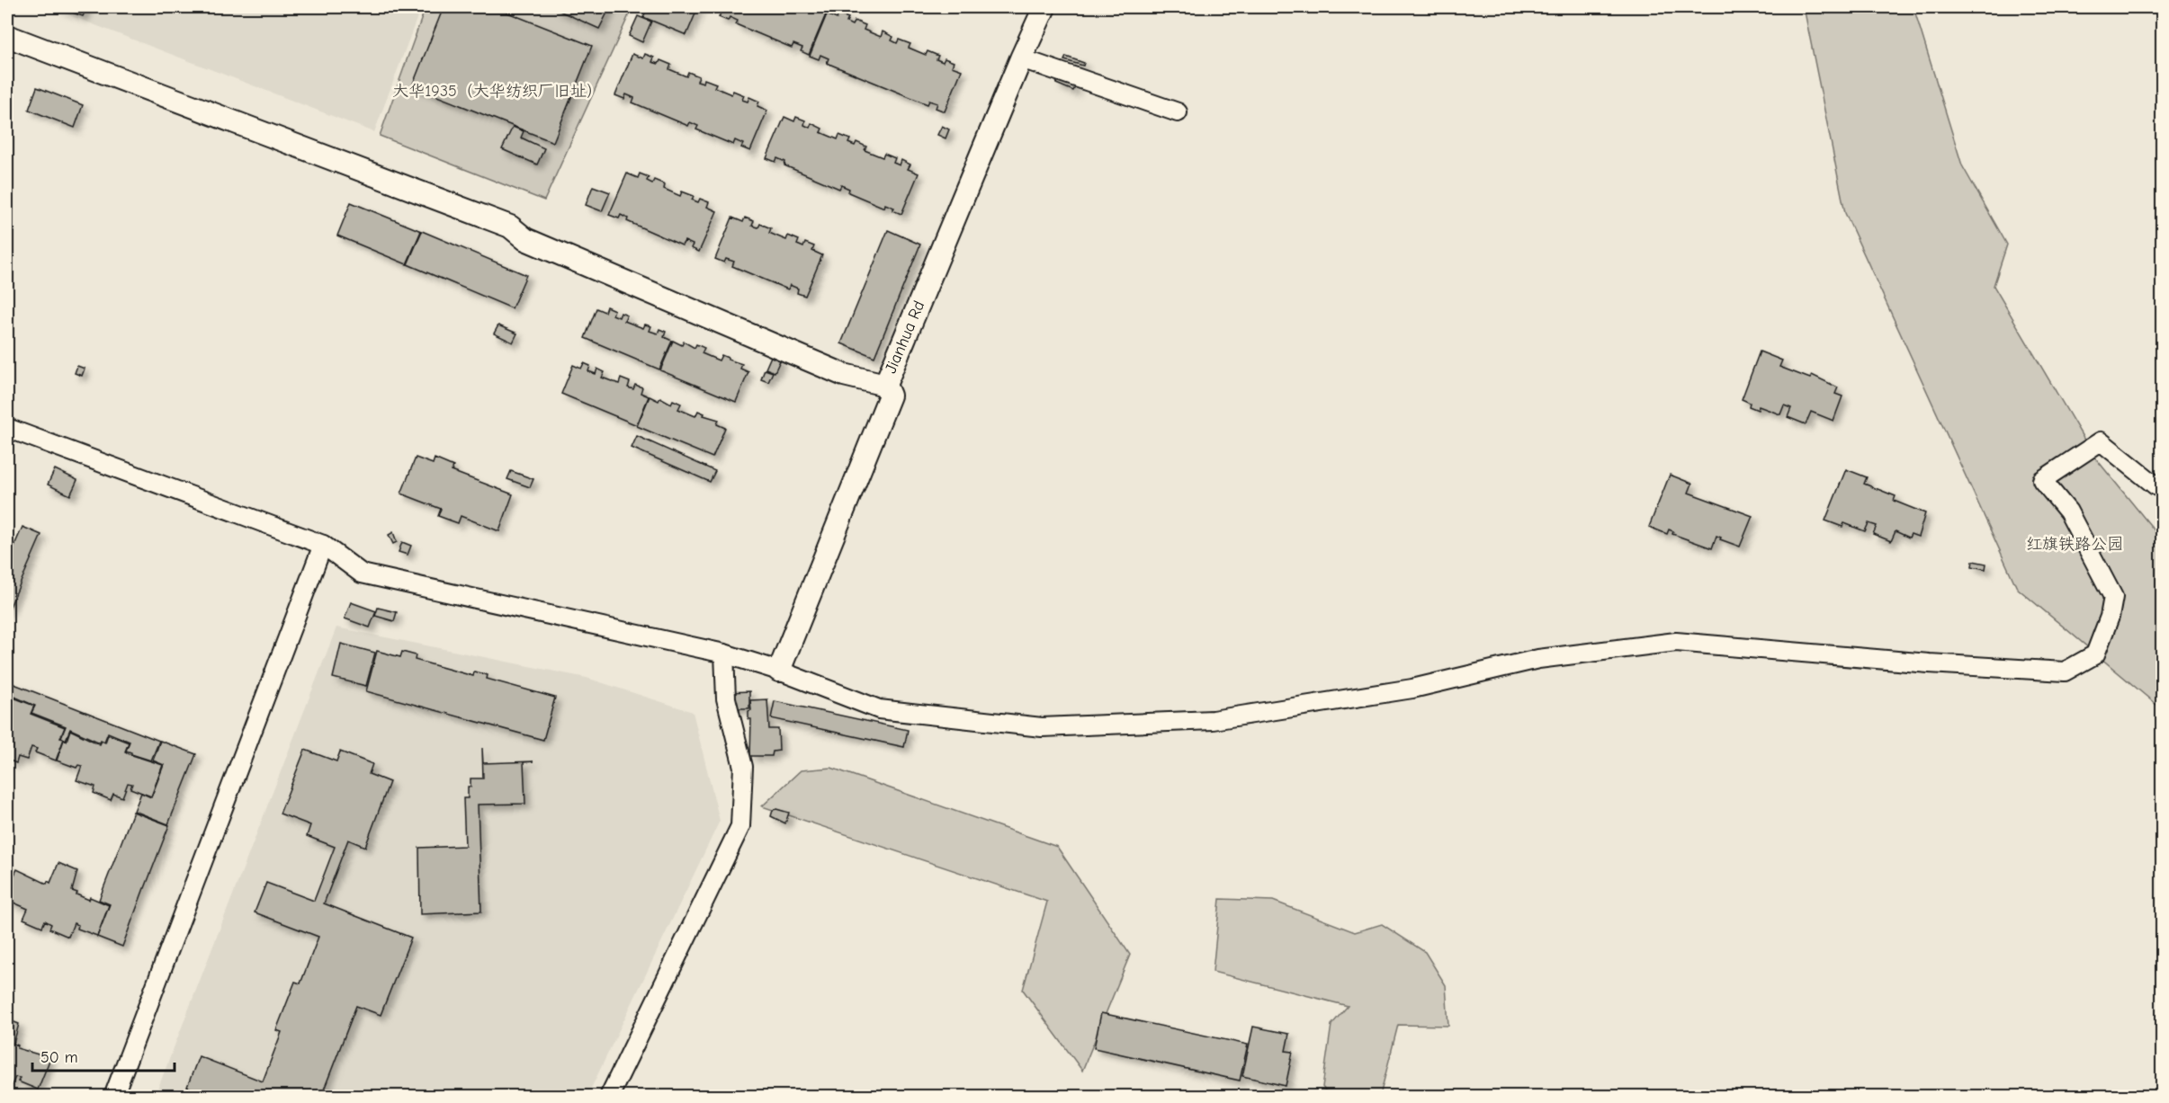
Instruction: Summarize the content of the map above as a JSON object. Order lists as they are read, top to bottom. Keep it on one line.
{"streets":{"street":["Jianhua Rd"]},"parks":["大华1935（大华纺织厂旧址）","红旗铁路公园"],"scale_bar":"50 m"}
